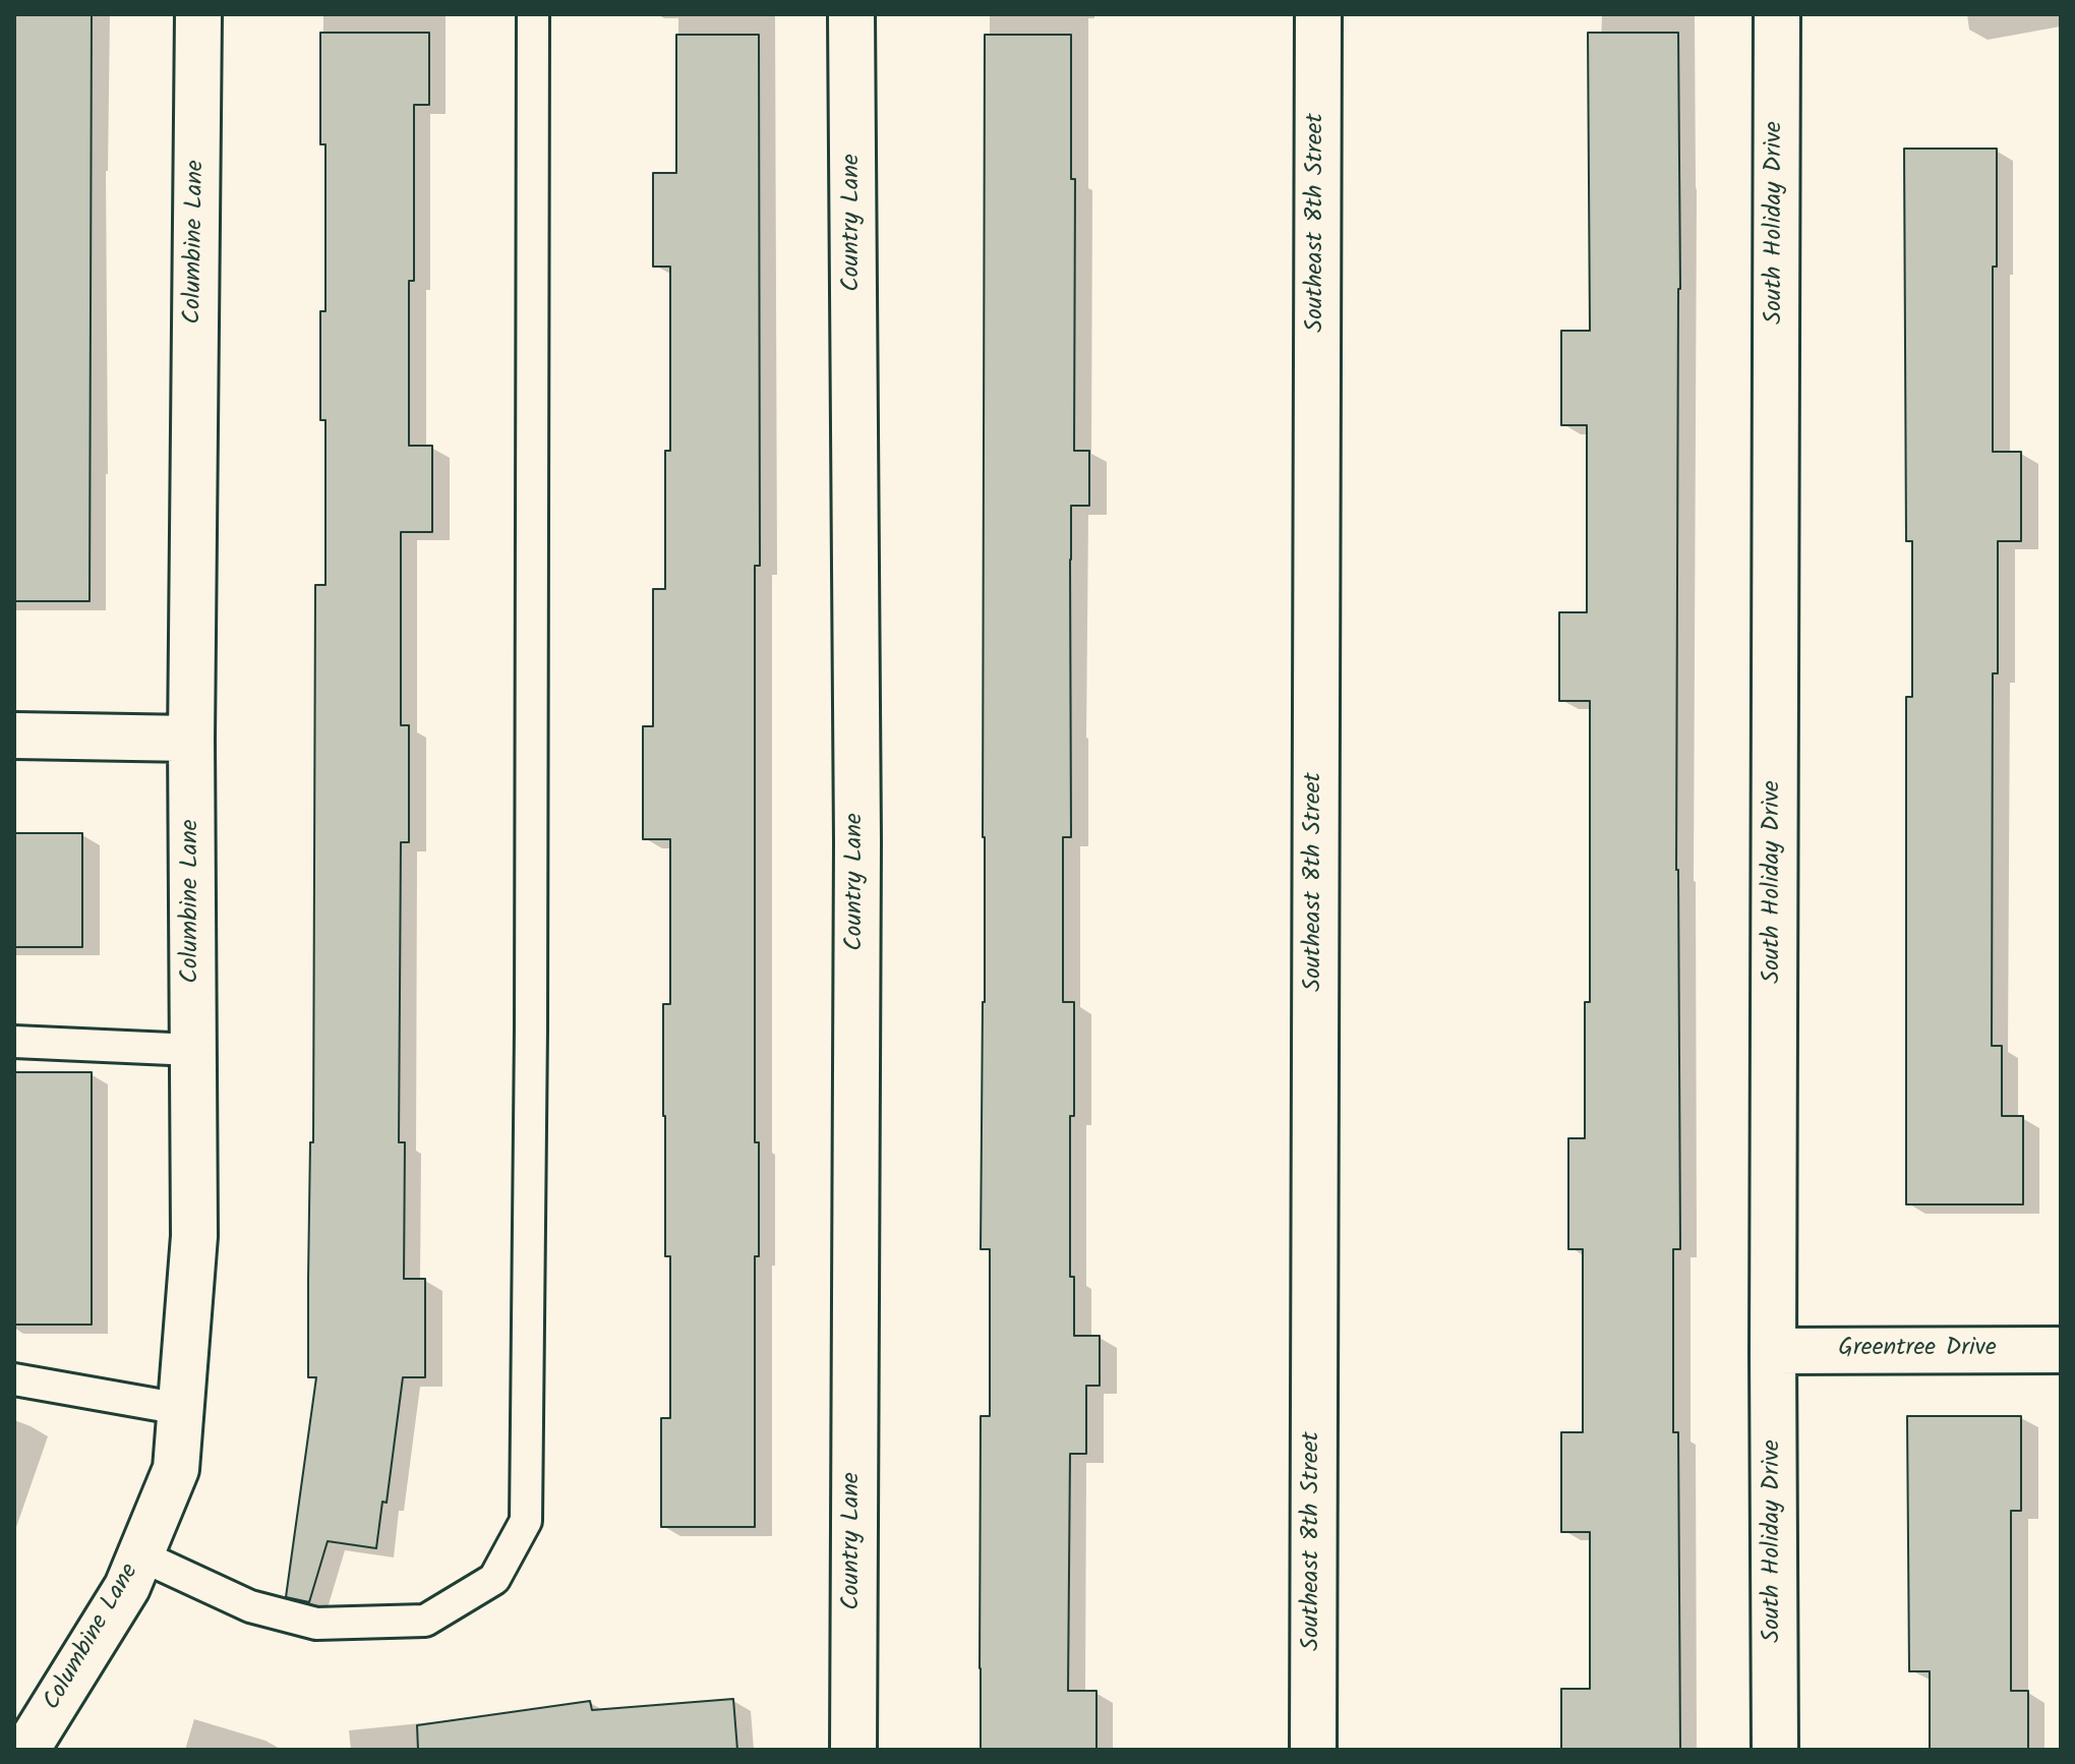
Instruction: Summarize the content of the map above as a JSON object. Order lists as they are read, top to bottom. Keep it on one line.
{"streets":{"street":["Country Lane","Southeast 8th Street","South Holiday Drive","Columbine Lane","Greentree Drive"]},"crossings":[["South Holiday Drive","Greentree Drive"]]}
